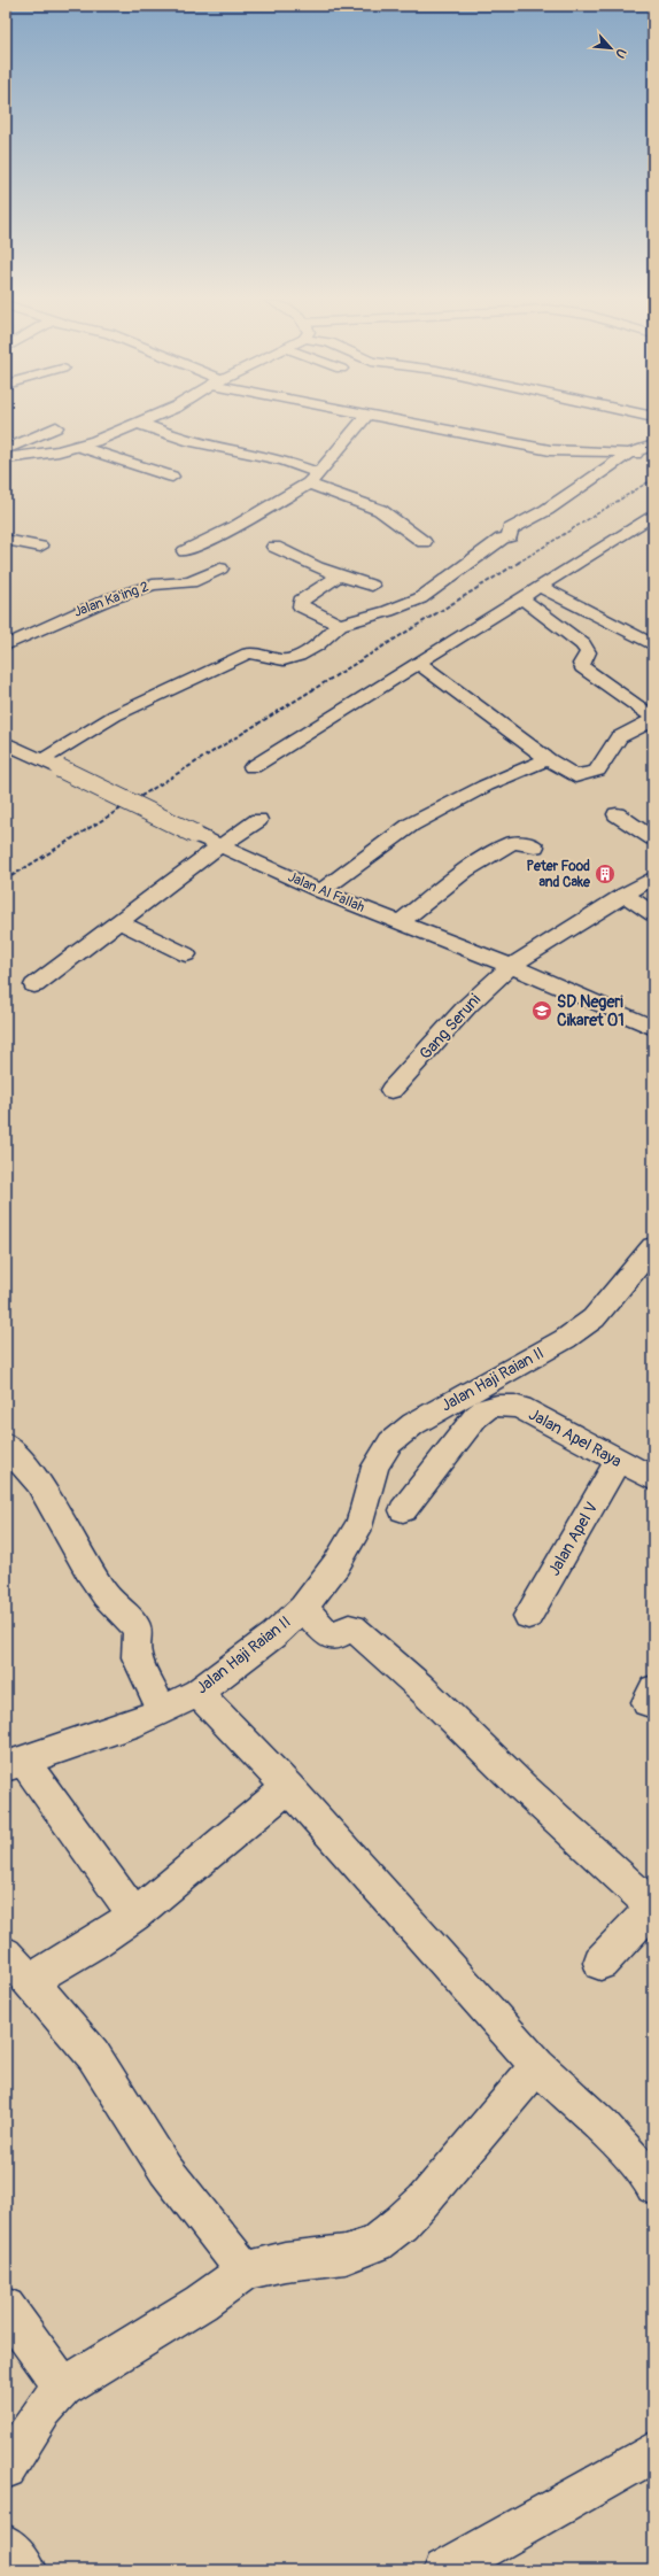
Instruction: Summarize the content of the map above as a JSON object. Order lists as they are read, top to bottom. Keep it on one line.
{"streets":{"street":["Jalan Ka'ing 2","Jalan Al Fallah","Gang Seruni","Jalan Haji Raian II","Jalan Apel Raya","Jalan Apel V"]},"crossings":[["Jalan Al Fallah","Gang Seruni"],["Jalan Apel Raya","Jalan Apel V"]],"places":{"building":["Peter Food and Cake"],"school or university":["SD Negeri Cikaret 01"]},"north":"bottom right"}
